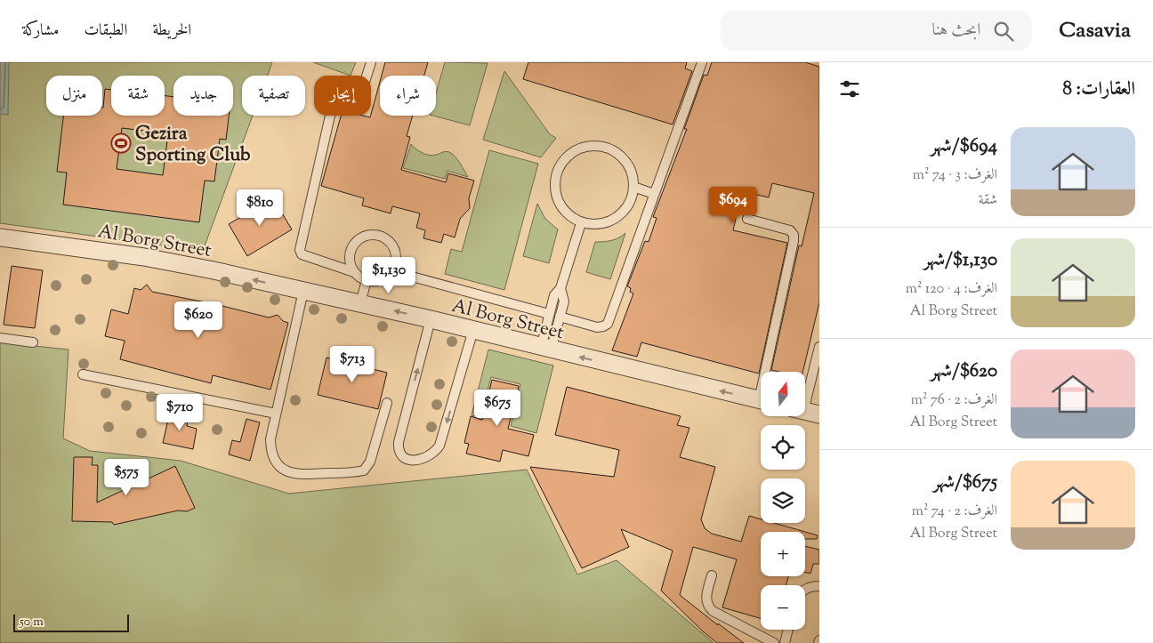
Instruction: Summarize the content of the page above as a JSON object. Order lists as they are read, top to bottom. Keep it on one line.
{"streets":{"street":["Al Borg Street"]},"one_way":["Al Borg Street"],"places":{"sports":["Gezira Sporting Club"]},"scale_bar":"50 m","north":"top","page":{"header":"Casavia","search":"ابحث هنا","nav":["الخريطة","الطبقات","مشاركة"],"heading":"العقارات: 8","chip":["شراء","إيجار","تصفية","جديد","شقة","منزل"],"list":[{"name":"$694/شهر","note":"الغرف: 3 · 74 m² · شقة"},{"name":"$1,130/شهر","note":"الغرف: 4 · 120 m² · Al Borg Street"},{"name":"$620/شهر","note":"الغرف: 2 · 76 m² · Al Borg Street"},{"name":"$675/شهر","note":"الغرف: 2 · 74 m² · Al Borg Street"}],"price":["$694","$810","$1,130","$620","$713","$675","$710","$575"],"map_buttons":["+","−"],"scale":"50 m"}}
